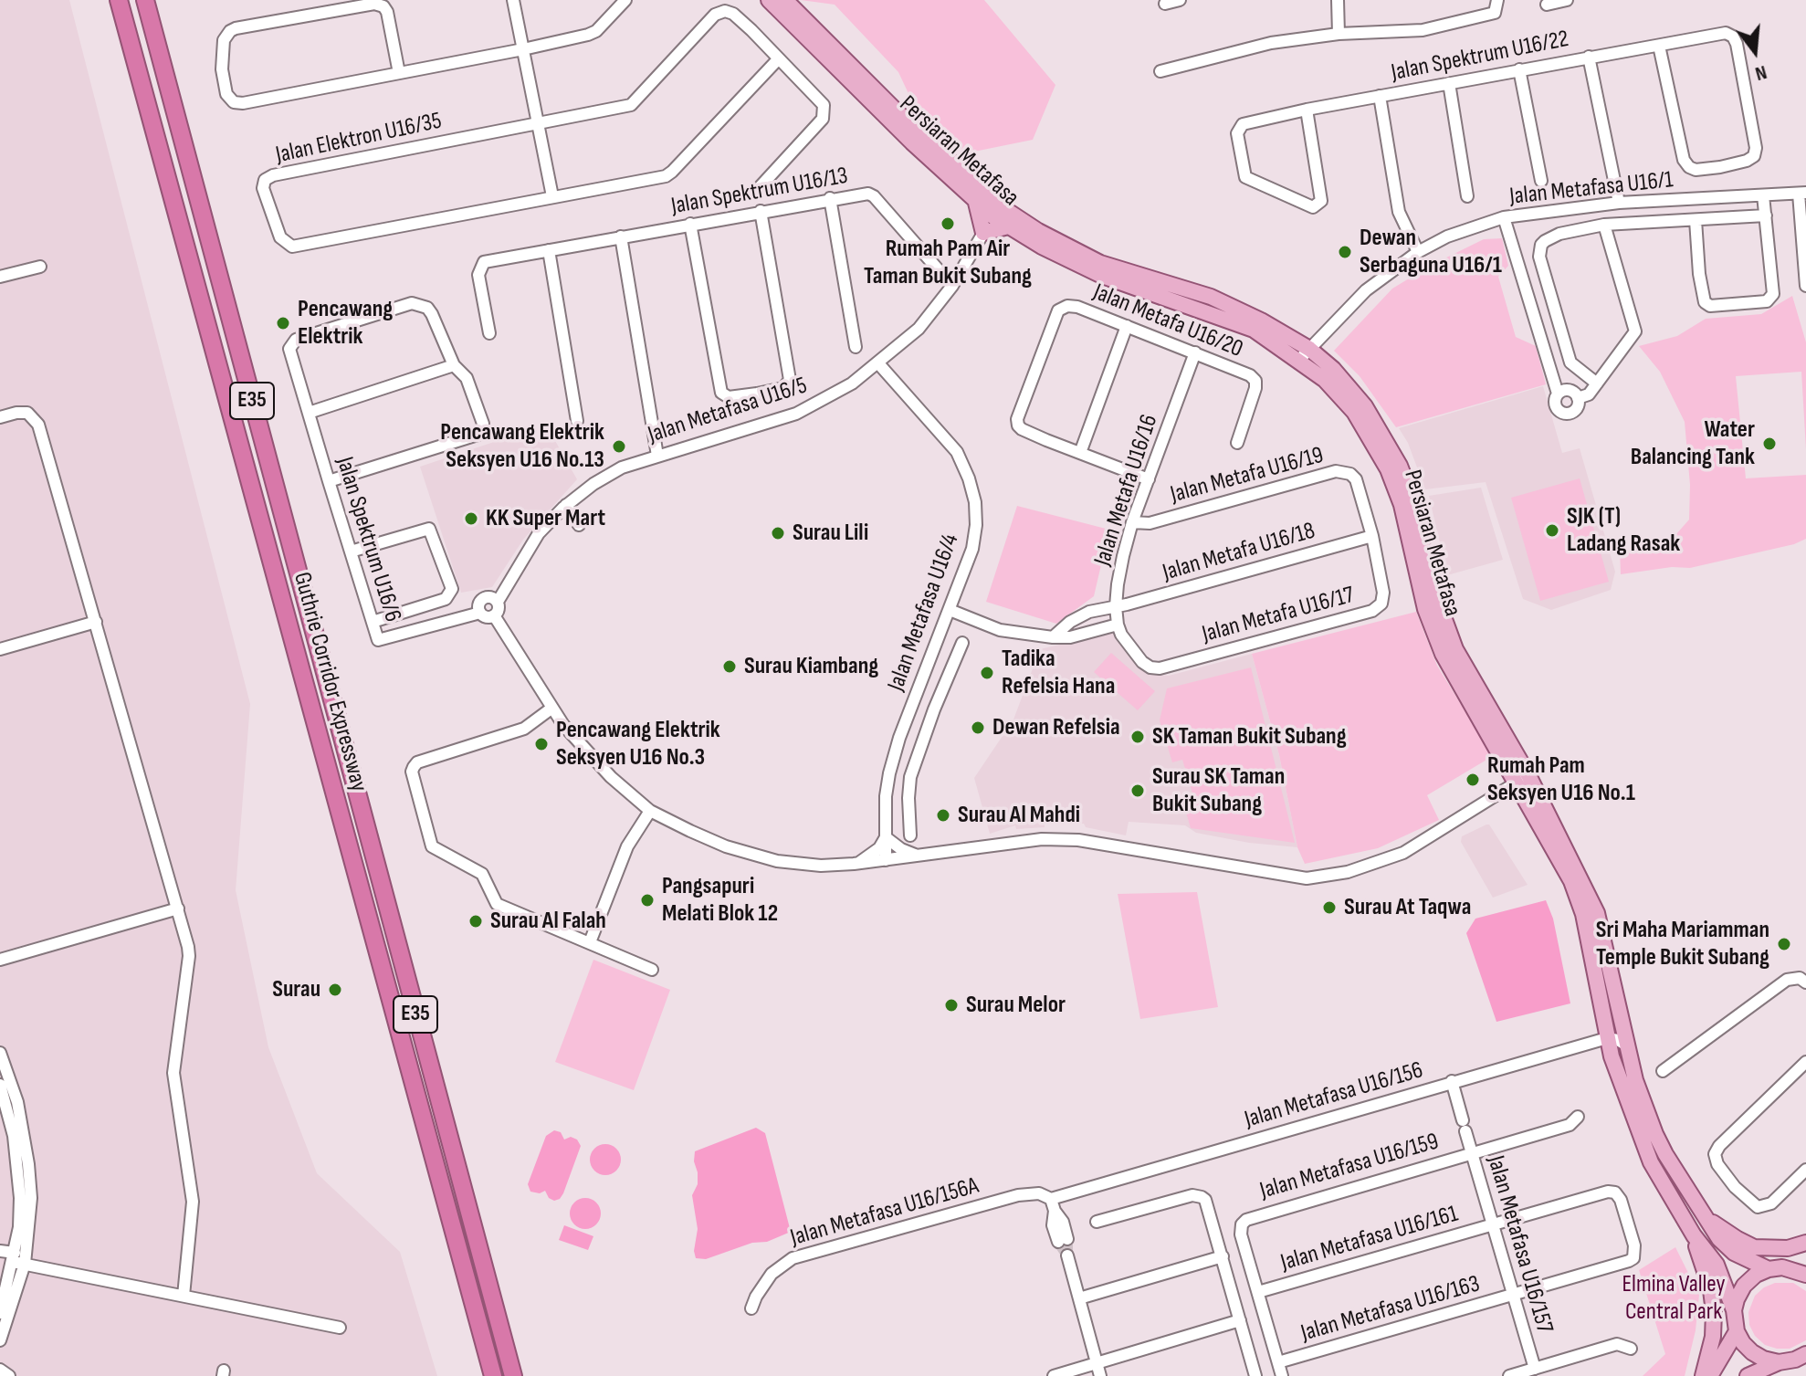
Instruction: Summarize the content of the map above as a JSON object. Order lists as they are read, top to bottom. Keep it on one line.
{"streets":{"highway":["E35","Guthrie Corridor Expressway"],"main road":["Persiaran Metafasa"],"street":["Jalan Spektrum U16/22","Jalan Elektron U16/35","Jalan Metafasa U16/1","Jalan Spektrum U16/13","Jalan Metafa U16/20","Jalan Metafasa U16/5","Jalan Metafa U16/19","Jalan Metafa U16/16","Jalan Spektrum U16/6","Jalan Metafa U16/18","Jalan Metafasa U16/4","Jalan Metafa U16/17","Jalan Metafasa U16/156","Jalan Metafasa U16/159","Jalan Metafasa U16/156A","Jalan Metafasa U16/161","Jalan Metafasa U16/157","Jalan Metafasa U16/163"]},"crossings":[["Jalan Spektrum U16/22","Jalan Metafasa U16/1"],["Persiaran Metafasa","Jalan Metafasa U16/1"],["Persiaran Metafasa","Jalan Metafasa U16/5"],["Persiaran Metafasa","Jalan Metafasa U16/156"],["Jalan Spektrum U16/13","Jalan Metafasa U16/5"],["Jalan Metafa U16/20","Jalan Metafa U16/16"],["Jalan Metafasa U16/5","Jalan Spektrum U16/6"],["Jalan Metafasa U16/5","Jalan Metafasa U16/4"],["Jalan Metafa U16/19","Jalan Metafa U16/16"],["Jalan Metafa U16/19","Jalan Metafa U16/18"],["Jalan Metafa U16/19","Jalan Metafa U16/17"],["Jalan Metafa U16/16","Jalan Metafa U16/18"],["Jalan Metafa U16/16","Jalan Metafa U16/17"],["Jalan Metafa U16/18","Jalan Metafa U16/17"],["Jalan Metafasa U16/156","Jalan Metafasa U16/156A"],["Jalan Metafasa U16/156","Jalan Metafasa U16/157"],["Jalan Metafasa U16/159","Jalan Metafasa U16/161"],["Jalan Metafasa U16/159","Jalan Metafasa U16/157"],["Jalan Metafasa U16/161","Jalan Metafasa U16/157"],["Jalan Metafasa U16/161","Jalan Metafasa U16/163"],["Jalan Metafasa U16/157","Jalan Metafasa U16/163"]],"parks":["Elmina Valley Central Park"],"places":["Rumah Pam Air Taman Bukit Subang","Dewan Serbaguna U16/1","Pencawang Elektrik","Water Balancing Tank","Pencawang Elektrik Seksyen U16 No.13","KK Super Mart","SJK (T) Ladang Rasak","Surau Lili","Surau Kiambang","Tadika Refelsia Hana","Dewan Refelsia","SK Taman Bukit Subang","Pencawang Elektrik Seksyen U16 No.3","Rumah Pam Seksyen U16 No.1","Surau SK Taman Bukit Subang","Surau Al Mahdi","Pangsapuri Melati Blok 12","Surau At Taqwa","Surau Al Falah","Sri Maha Mariamman Temple Bukit Subang","Surau","Surau Melor"],"north":"bottom"}
